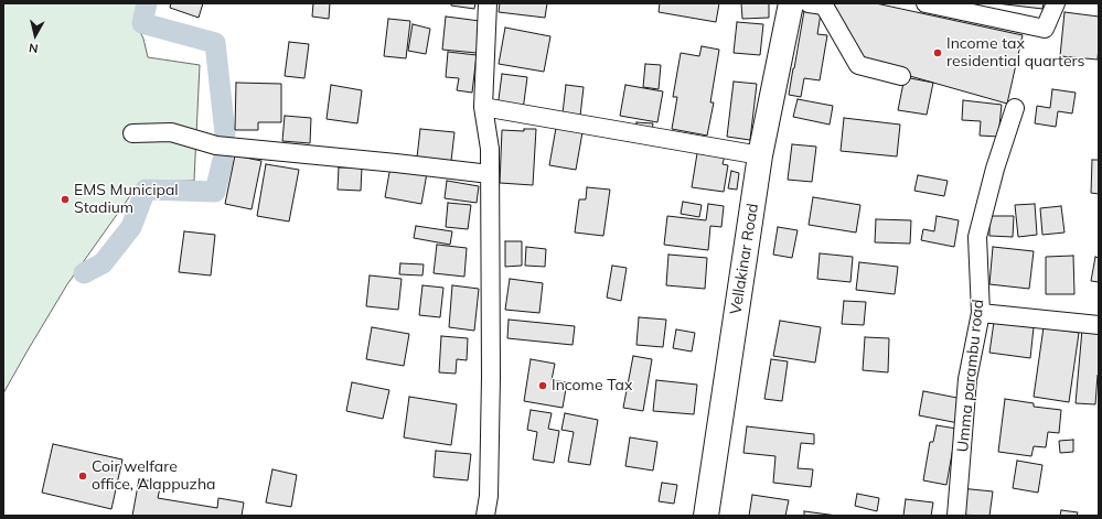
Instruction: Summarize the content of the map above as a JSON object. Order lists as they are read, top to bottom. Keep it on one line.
{"streets":{"main road":["Vellakinar Road"],"street":["Umma parambu road"]},"places":["Income tax residential quarters","EMS Municipal Stadium","Income Tax","Coir welfare office, Alappuzha"],"north":"bottom"}
